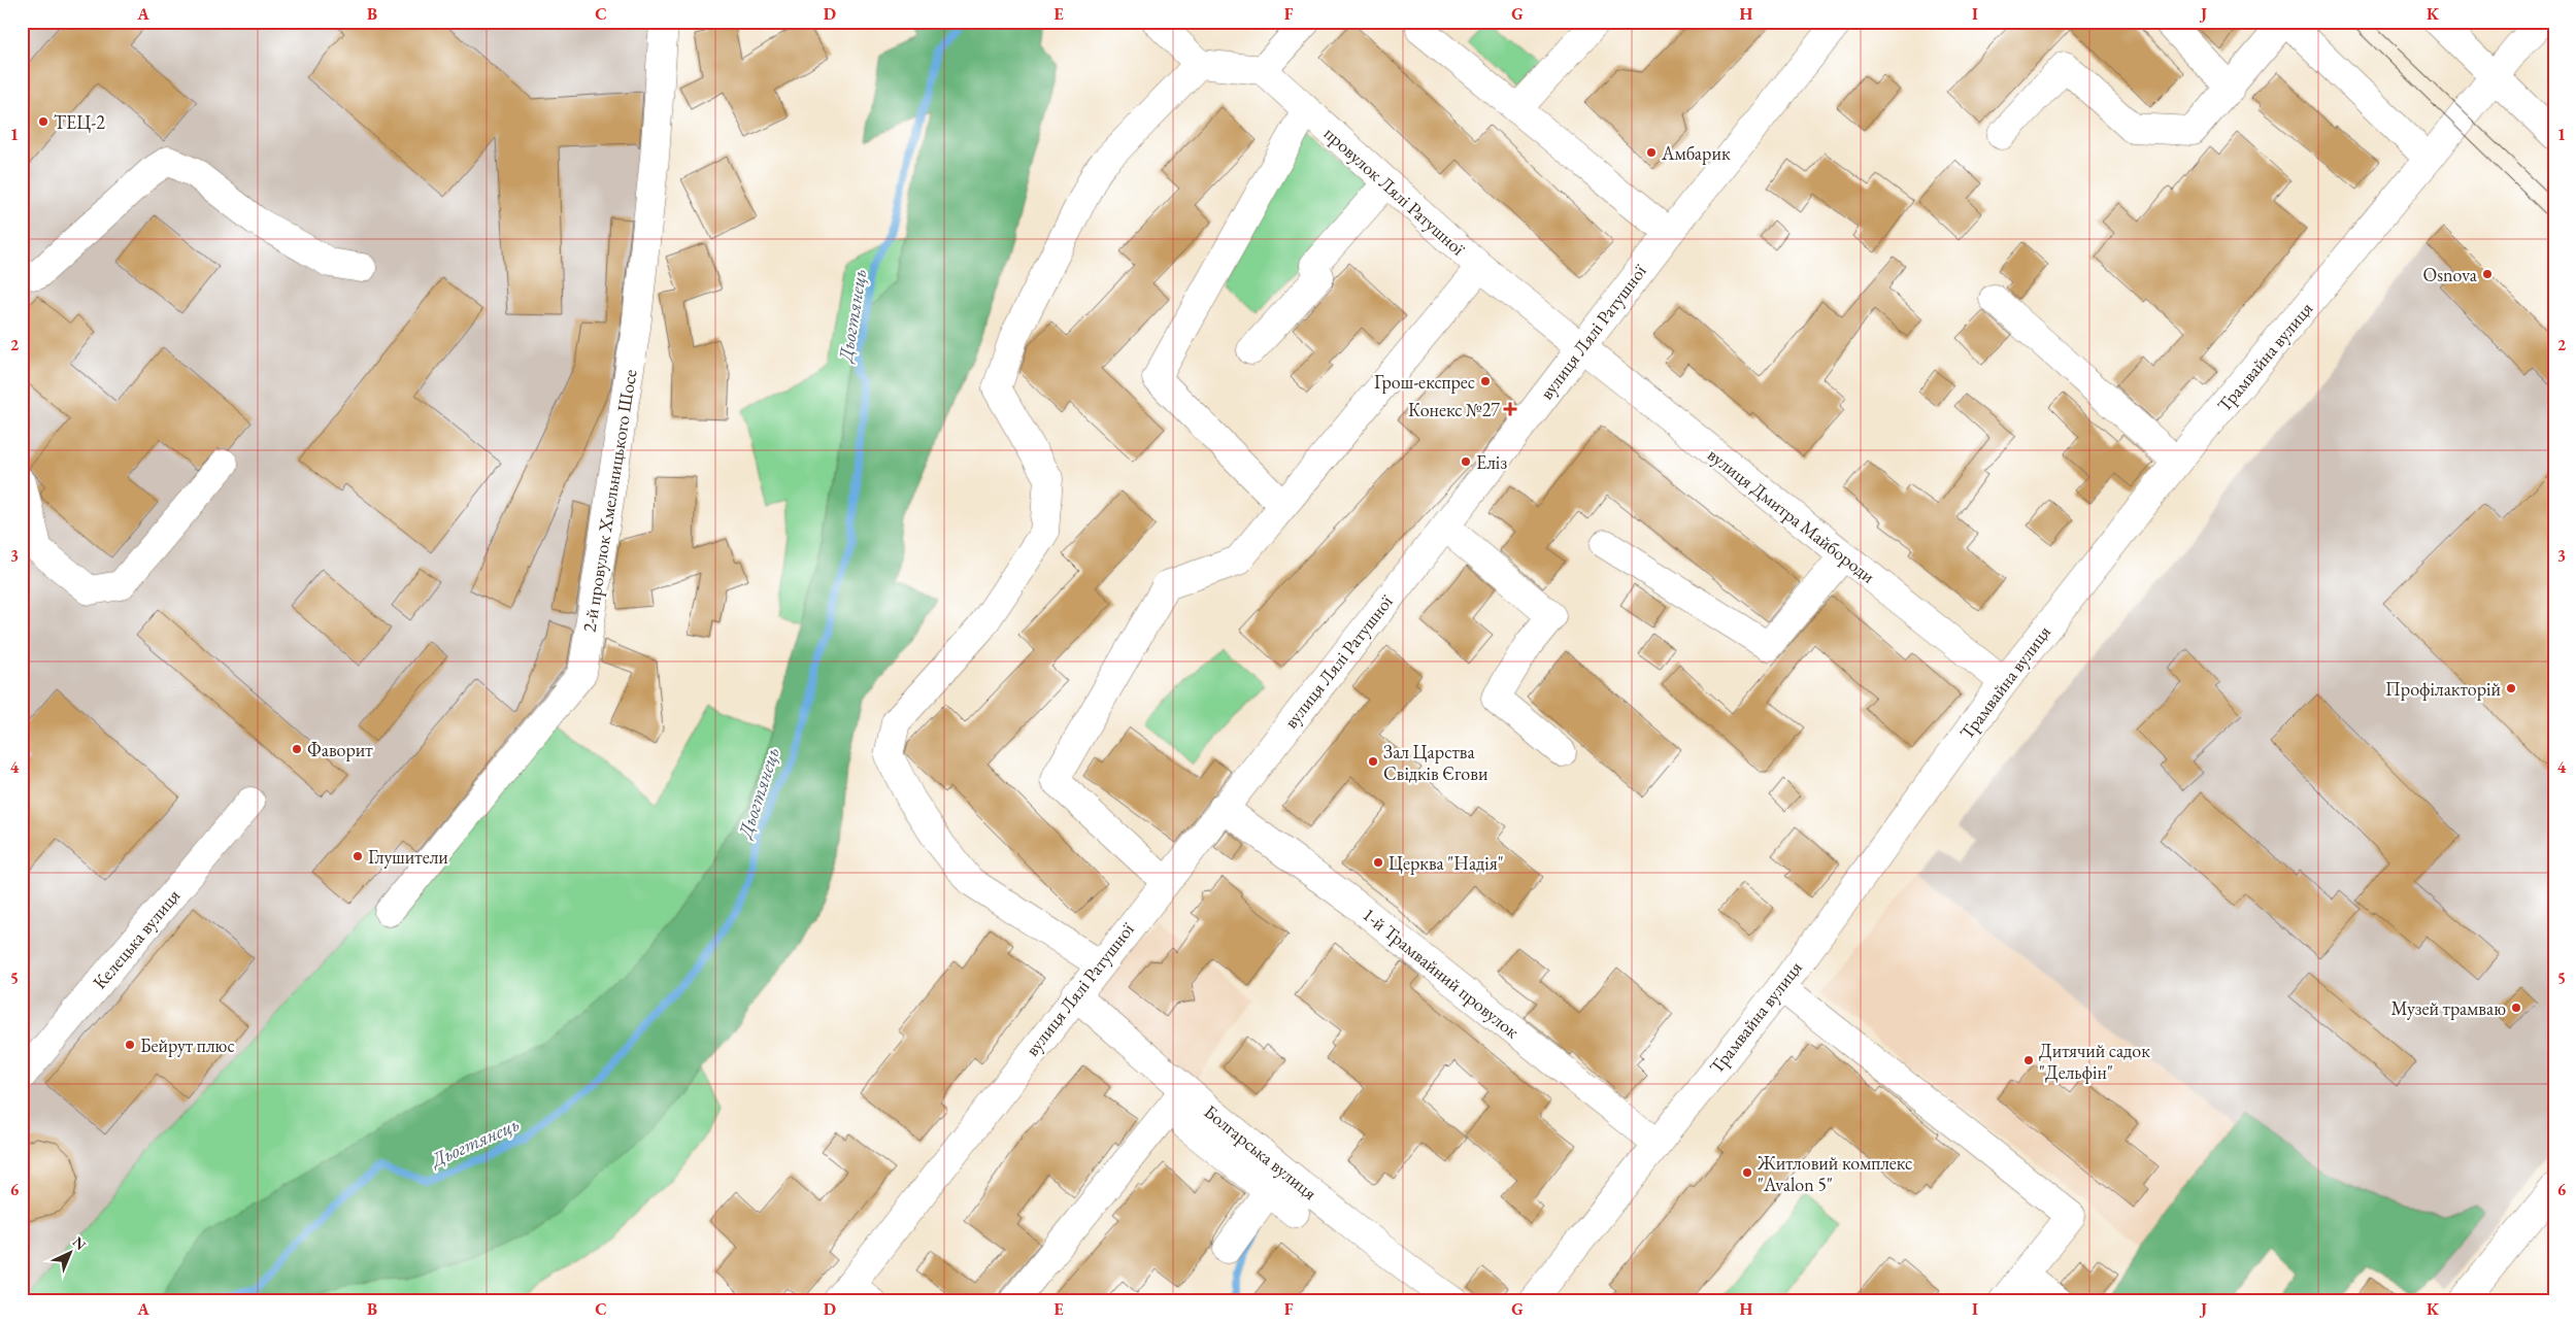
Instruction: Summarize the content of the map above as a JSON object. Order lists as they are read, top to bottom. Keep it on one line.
{"streets":{"street":["провулок Лялі Ратушної","вулиця Лялі Ратушної","Трамвайна вулиця","2-й провулок Хмельницького Шосе","вулиця Дмитра Майбороди","Келецька вулиця","1-й Трамвайний провулок","Болгарська вулиця"]},"crossings":[["провулок Лялі Ратушної","вулиця Лялі Ратушної"],["провулок Лялі Ратушної","вулиця Дмитра Майбороди"],["вулиця Лялі Ратушної","вулиця Дмитра Майбороди"],["вулиця Лялі Ратушної","1-й Трамвайний провулок"],["вулиця Лялі Ратушної","Болгарська вулиця"],["Трамвайна вулиця","вулиця Дмитра Майбороди"],["Трамвайна вулиця","1-й Трамвайний провулок"]],"water":["Дьогтянець"],"places":{"other":["ТЕЦ-2","Амбарик","Osnova","Грош-експрес","Еліз","Профілакторій","Фаворит","Зал Царства Свідків Єгови","Глушители","Церква \"Надія\"","Музей трамваю","Бейрут плюс","Дитячий садок \"Дельфін\"","Житловий комплекс \"Avalon 5\""],"health":["Конекс №27"]},"north":"top right","grid":{"columns":["A","B","C","D","E","F","G","H","I","J","K"],"rows":["1","2","3","4","5","6"]}}
